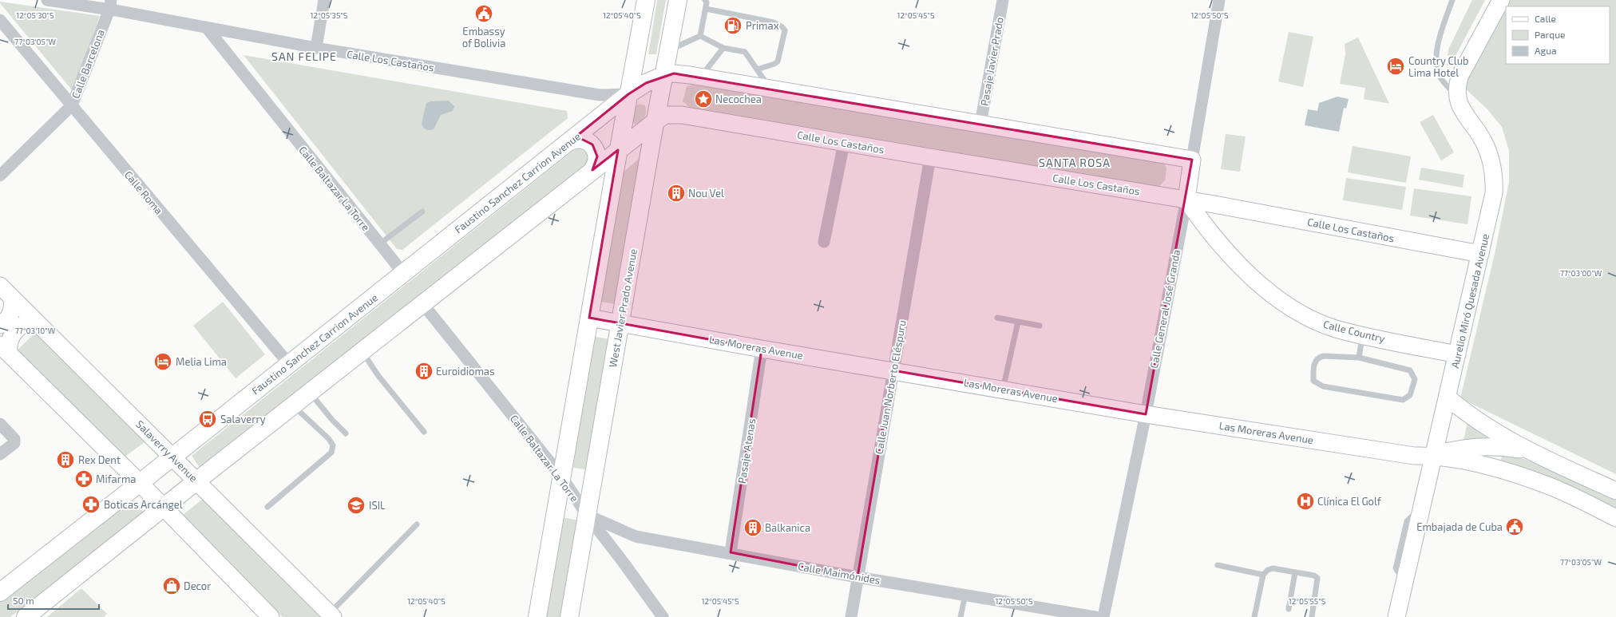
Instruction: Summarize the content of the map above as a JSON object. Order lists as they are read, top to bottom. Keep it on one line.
{"streets":{"main road":["Faustino Sanchez Carrion Avenue","West Javier Prado Avenue"],"street":["Calle Los Castaños","Pasaje Javier Prado","Calle Barcelona","Calle Baltazar La Torre","Calle Roma","Aurelio Miró Quesada Avenue","Calle General José Granda","Calle Country","Las Moreras Avenue","Calle Juan Norberto Eléspuru","Salaverry Avenue","Pasaje Atenas","Calle Maimónides"]},"crossings":[["Calle Los Castaños","Calle Barcelona"],["Calle Los Castaños","Faustino Sanchez Carrion Avenue"],["Calle Los Castaños","Calle Baltazar La Torre"],["Calle Los Castaños","Aurelio Miró Quesada Avenue"],["Calle Los Castaños","West Javier Prado Avenue"],["Calle Los Castaños","Calle General José Granda"],["Calle Los Castaños","Calle Country"],["Calle Los Castaños","Calle Juan Norberto Eléspuru"],["Calle Barcelona","Calle Roma"],["Faustino Sanchez Carrion Avenue","Calle Baltazar La Torre"],["Faustino Sanchez Carrion Avenue","Calle Roma"],["Faustino Sanchez Carrion Avenue","West Javier Prado Avenue"],["Faustino Sanchez Carrion Avenue","Salaverry Avenue"],["Calle Baltazar La Torre","West Javier Prado Avenue"],["Calle Baltazar La Torre","Calle Maimónides"],["Aurelio Miró Quesada Avenue","Calle Country"],["Aurelio Miró Quesada Avenue","Las Moreras Avenue"],["West Javier Prado Avenue","Las Moreras Avenue"],["West Javier Prado Avenue","Calle Maimónides"],["Calle General José Granda","Calle Country"],["Calle General José Granda","Las Moreras Avenue"],["Las Moreras Avenue","Calle Juan Norberto Eléspuru"],["Las Moreras Avenue","Pasaje Atenas"],["Calle Juan Norberto Eléspuru","Calle Maimónides"],["Pasaje Atenas","Calle Maimónides"]],"districts":["SAN FELIPE","SANTA ROSA"],"places":{"public building":["Embassy of Bolivia","Embajada de Cuba"],"fuel station":["Primax"],"hotel":["Country Club Lima Hotel","Melia Lima"],"place":["Necochea"],"building":["Nou Vel","Euroidiomas","Rex Dent","Balkanica"],"bus stop":["Salaverry"],"pharmacy":["Mifarma","Boticas Arcángel"],"hospital":["Clínica El Golf"],"school or university":["ISIL"],"shop":["Decor"]},"legend":["Calle","Parque","Agua"],"scale_bar":"50 m","coordinates":["12°05'30\"S","12°05'35\"S","12°05'40\"S","12°05'45\"S","12°05'50\"S","77°03'05\"W","77°03'00\"W","77°03'10\"W","12°05'55\"S"]}
